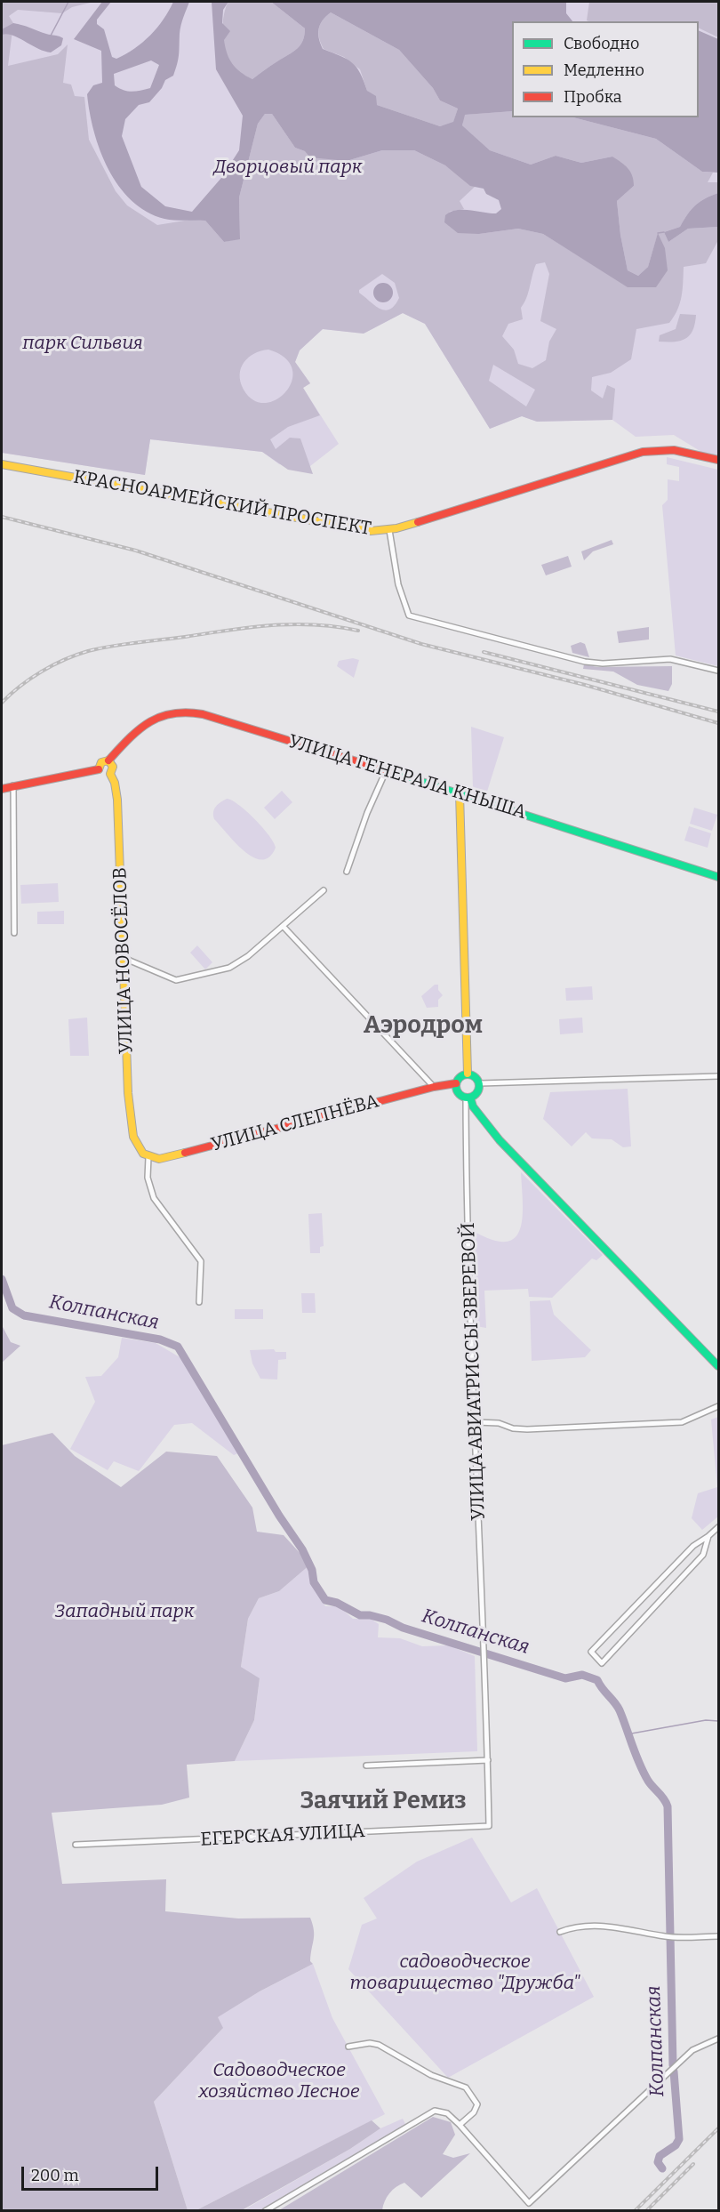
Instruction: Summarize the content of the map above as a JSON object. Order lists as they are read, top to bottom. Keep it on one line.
{"streets":{"street":["КРАСНОАРМЕЙСКИЙ ПРОСПЕКТ","УЛИЦА ГЕНЕРАЛА КНЫША","УЛИЦА НОВОСЁЛОВ","УЛИЦА СЛЕПНЁВА","УЛИЦА АВИАТРИССЫ ЗВЕРЕВОЙ","ЕГЕРСКАЯ УЛИЦА"]},"crossings":[["УЛИЦА ГЕНЕРАЛА КНЫША","УЛИЦА НОВОСЁЛОВ"],["УЛИЦА НОВОСЁЛОВ","УЛИЦА СЛЕПНЁВА"],["УЛИЦА СЛЕПНЁВА","УЛИЦА АВИАТРИССЫ ЗВЕРЕВОЙ"],["УЛИЦА АВИАТРИССЫ ЗВЕРЕВОЙ","ЕГЕРСКАЯ УЛИЦА"]],"districts":["Аэродром","Заячий Ремиз"],"water":["Колпанская"],"parks":["Дворцовый парк","парк Сильвия","Западный парк","садоводческое товарищество \"Дружба\"","Садоводческое хозяйство Лесное"],"legend":["Свободно","Медленно","Пробка"],"scale_bar":"200 m"}
